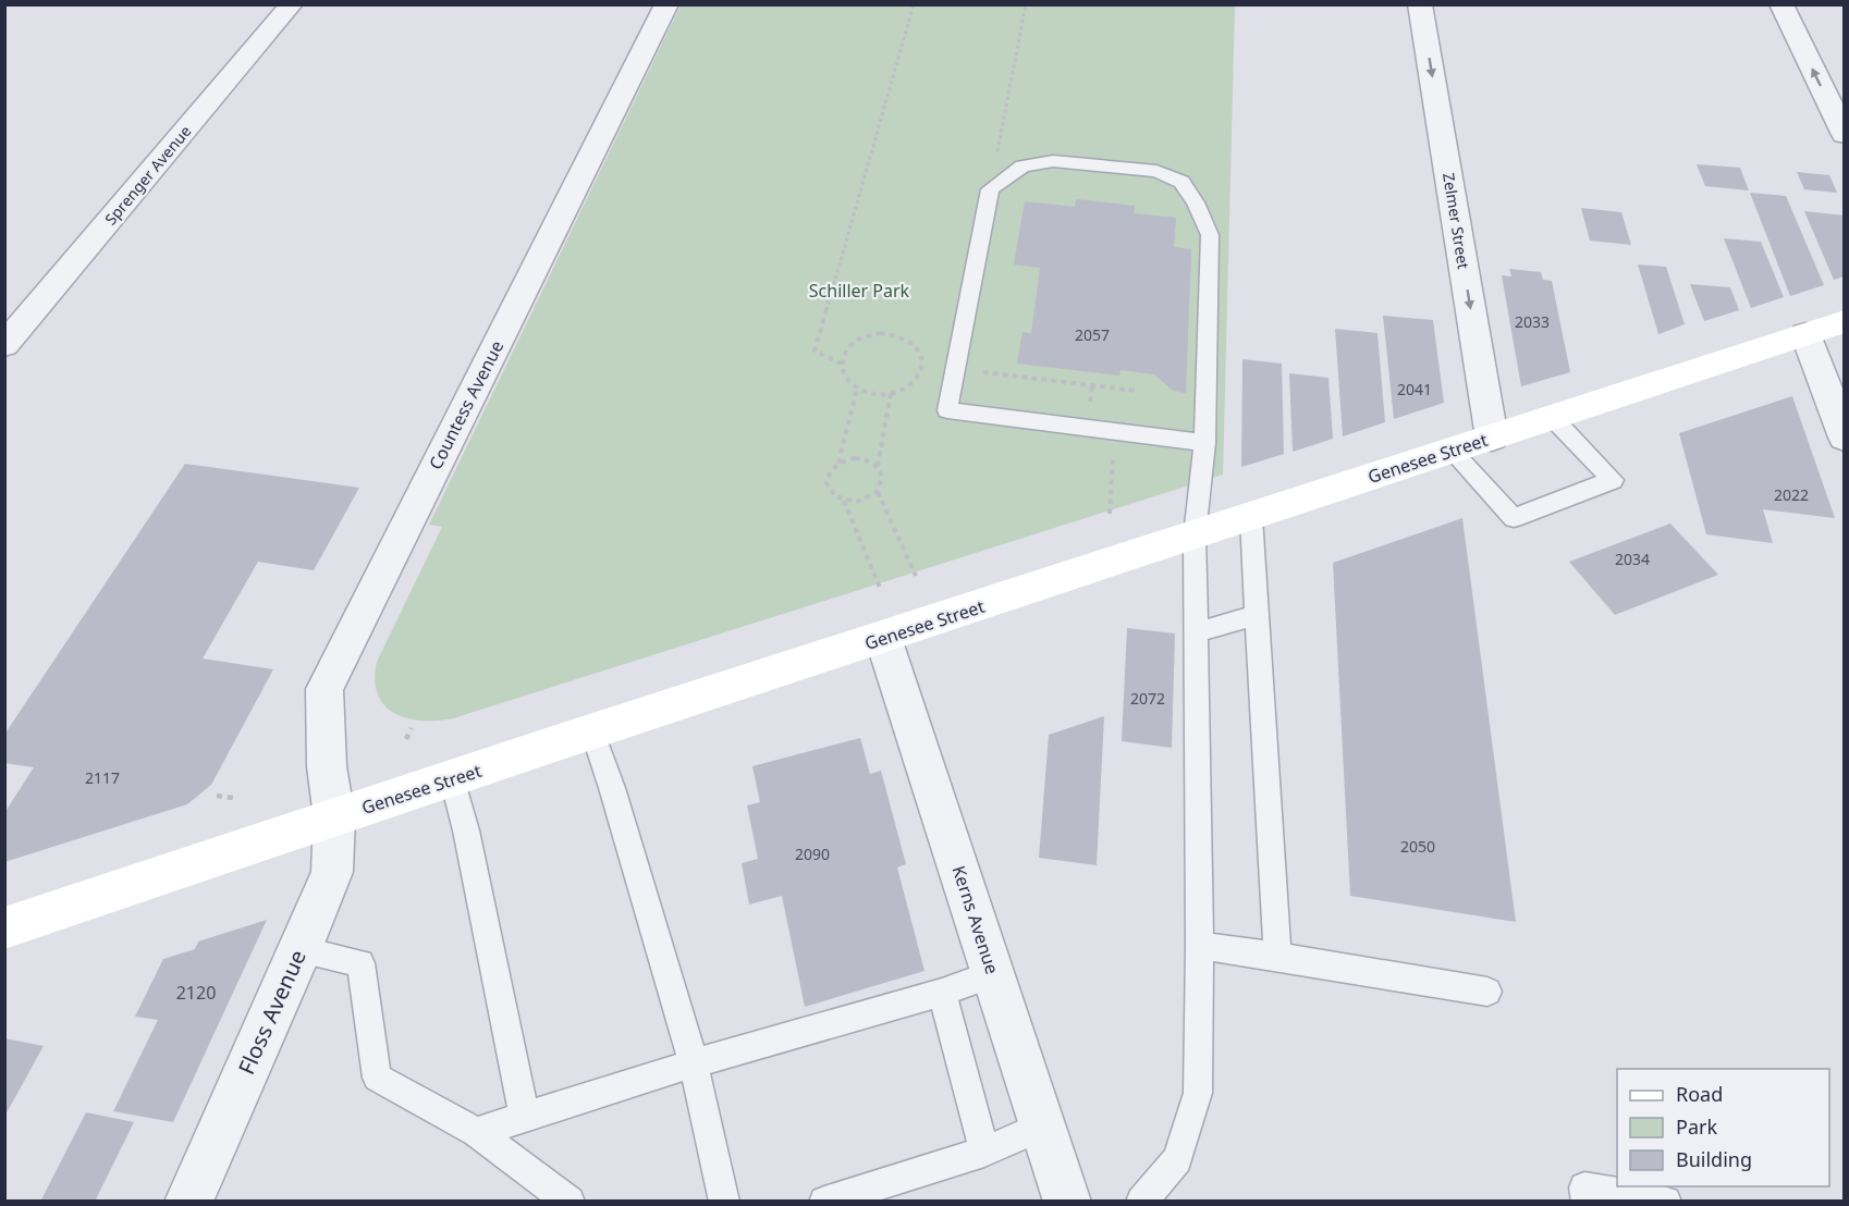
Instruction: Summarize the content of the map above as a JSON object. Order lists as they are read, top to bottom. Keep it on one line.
{"streets":{"main road":["Genesee Street"],"street":["Sprenger Avenue","Zelmer Street","Countess Avenue","Kerns Avenue","Floss Avenue"]},"crossings":[["Zelmer Street","Genesee Street"],["Countess Avenue","Genesee Street"],["Countess Avenue","Floss Avenue"],["Genesee Street","Kerns Avenue"],["Genesee Street","Floss Avenue"]],"one_way":["Zelmer Street"],"parks":["Schiller Park"],"house_numbers":["2033","2057","2041","2022","2034","2072","2117","2050","2090","2120"],"legend":["Road","Park","Building"]}
